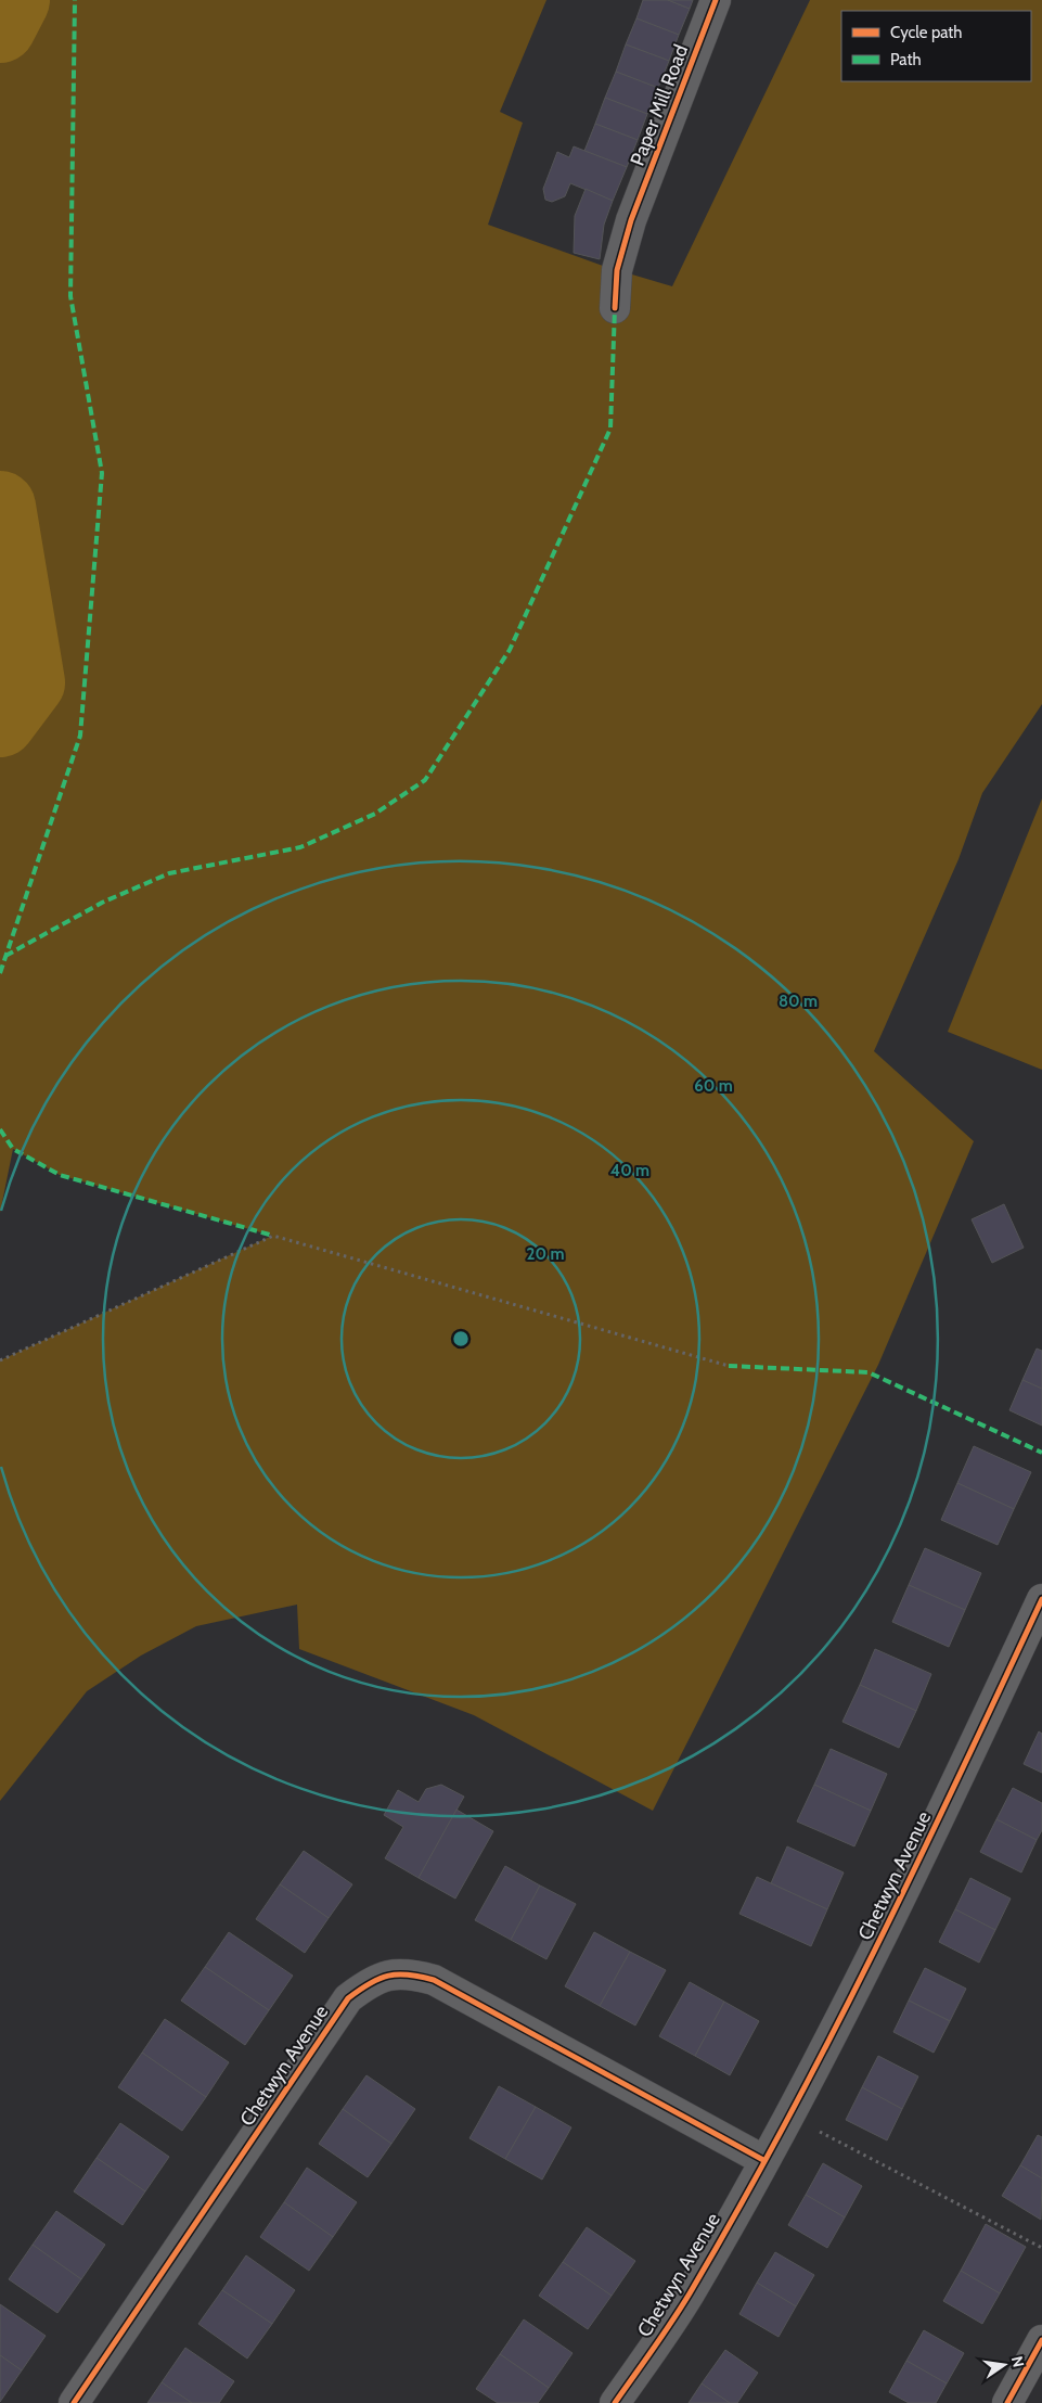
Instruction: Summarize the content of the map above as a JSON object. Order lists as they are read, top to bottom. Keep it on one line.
{"streets":{"street":["Paper Mill Road","Chetwyn Avenue"]},"legend":["Cycle path","Path"],"north":"right","rings":["80 m","60 m","40 m","20 m"]}
